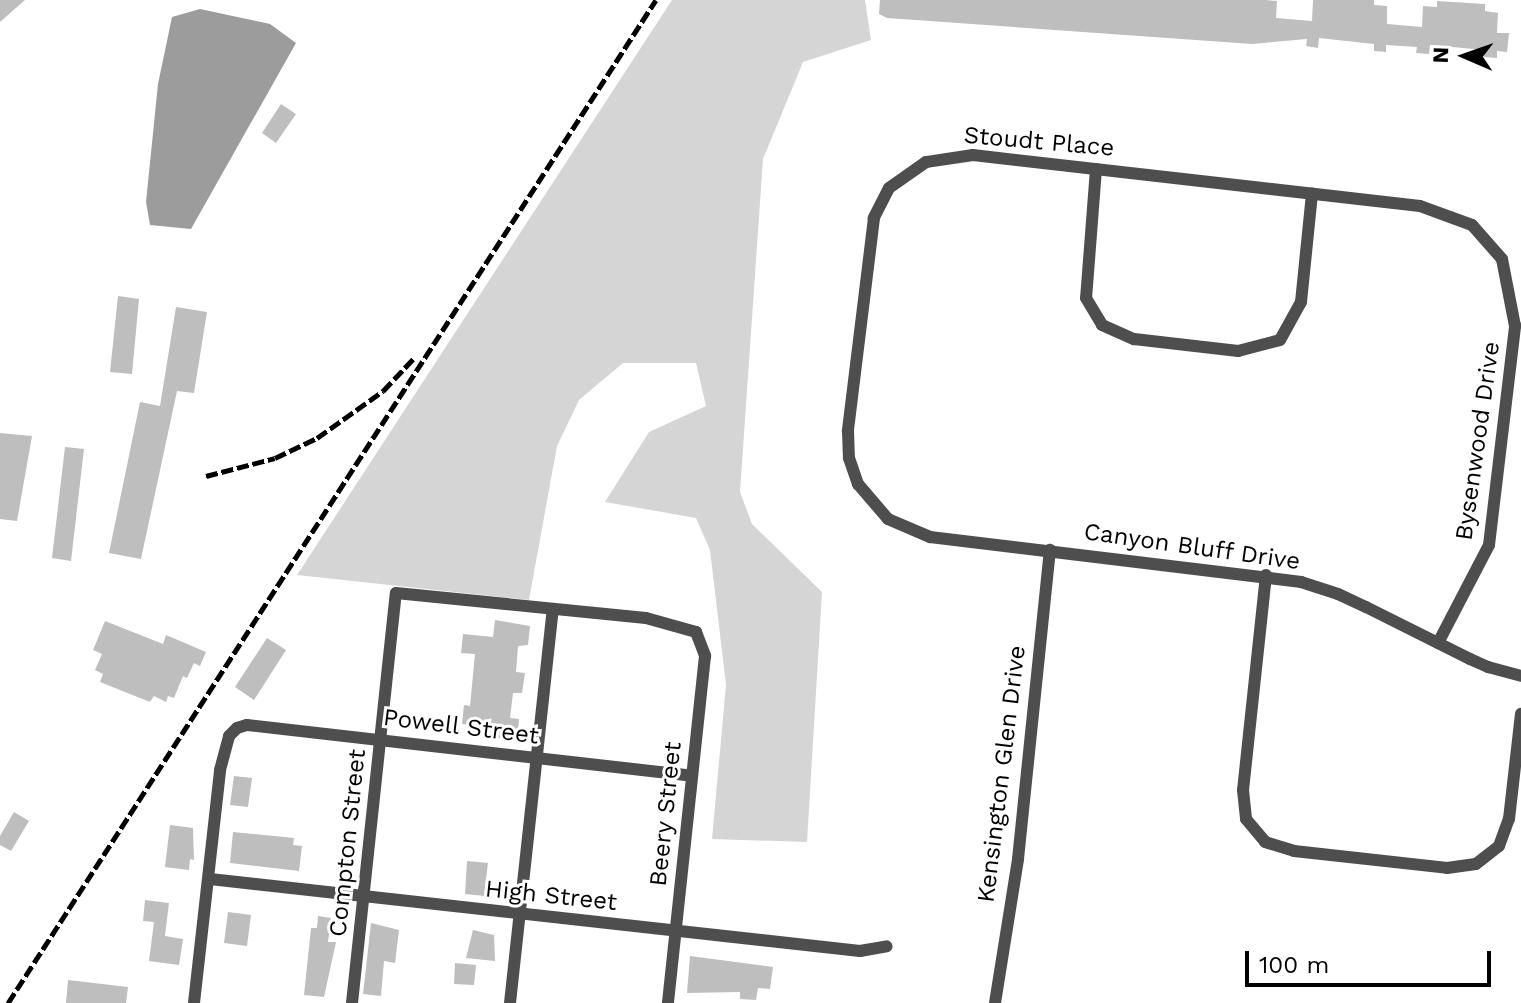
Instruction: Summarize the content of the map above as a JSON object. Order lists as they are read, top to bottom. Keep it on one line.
{"streets":{"street":["Stoudt Place","Bysenwood Drive","Canyon Bluff Drive","Powell Street","Kensington Glen Drive","Beery Street","Compton Street","High Street"]},"crossings":[["Stoudt Place","Bysenwood Drive"],["Stoudt Place","Canyon Bluff Drive"],["Bysenwood Drive","Canyon Bluff Drive"],["Canyon Bluff Drive","Kensington Glen Drive"],["Powell Street","Beery Street"],["Powell Street","Compton Street"],["Powell Street","High Street"],["Beery Street","Compton Street"],["Beery Street","High Street"],["Compton Street","High Street"]],"scale_bar":"100 m","north":"left"}
